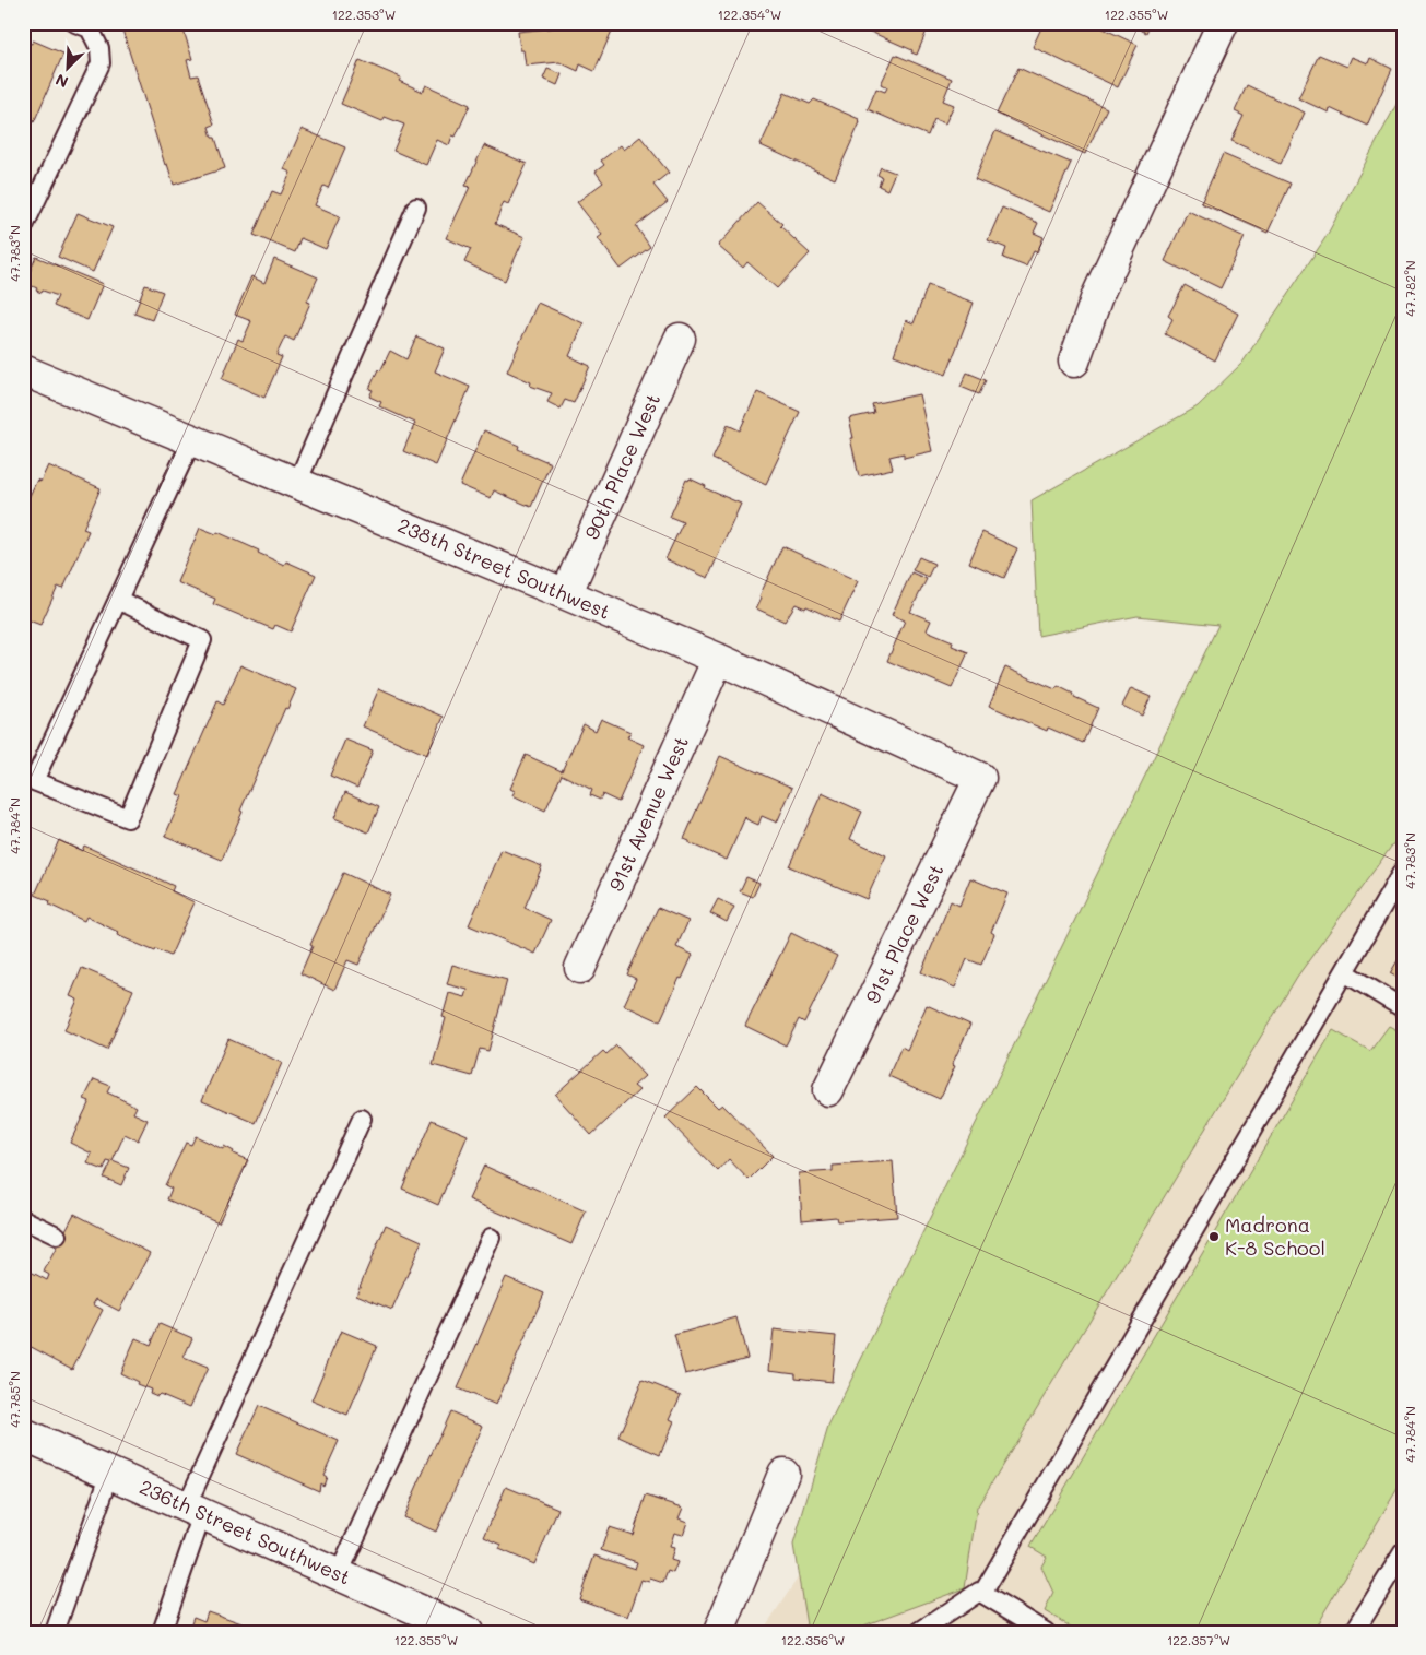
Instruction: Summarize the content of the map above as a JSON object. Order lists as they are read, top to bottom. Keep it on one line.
{"streets":{"street":["90th Place West","238th Street Southwest","91st Avenue West","91st Place West","236th Street Southwest"]},"crossings":[["90th Place West","238th Street Southwest"],["238th Street Southwest","91st Avenue West"],["238th Street Southwest","91st Place West"]],"places":["Madrona K-8 School"],"north":"bottom left","coordinates":["122.353°W","122.354°W","122.355°W","47.783°N","47.782°N","47.784°N","47.785°N","122.356°W","122.357°W"]}
